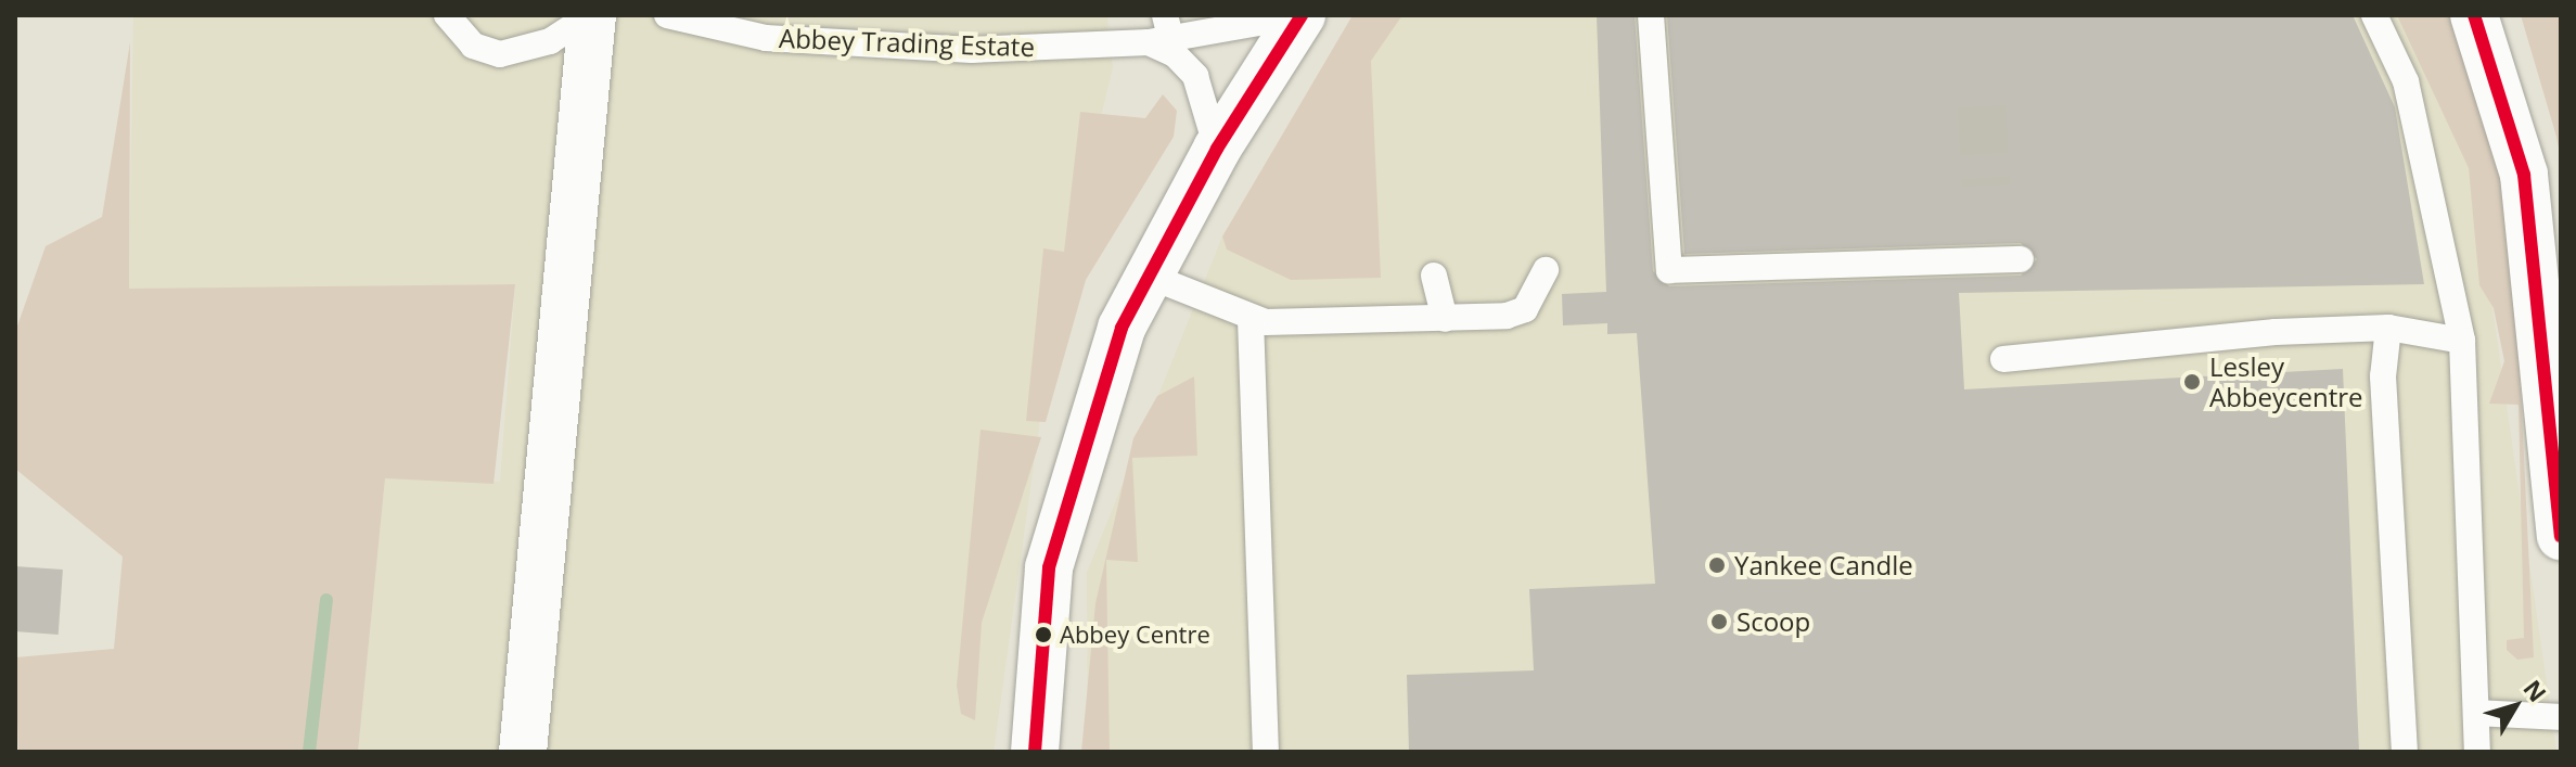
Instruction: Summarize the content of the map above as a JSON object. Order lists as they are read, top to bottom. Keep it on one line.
{"streets":{"lane":["Abbey Trading Estate"]},"places":["Lesley Abbeycentre","Yankee Candle","Scoop","Abbey Centre"],"north":"top right"}
